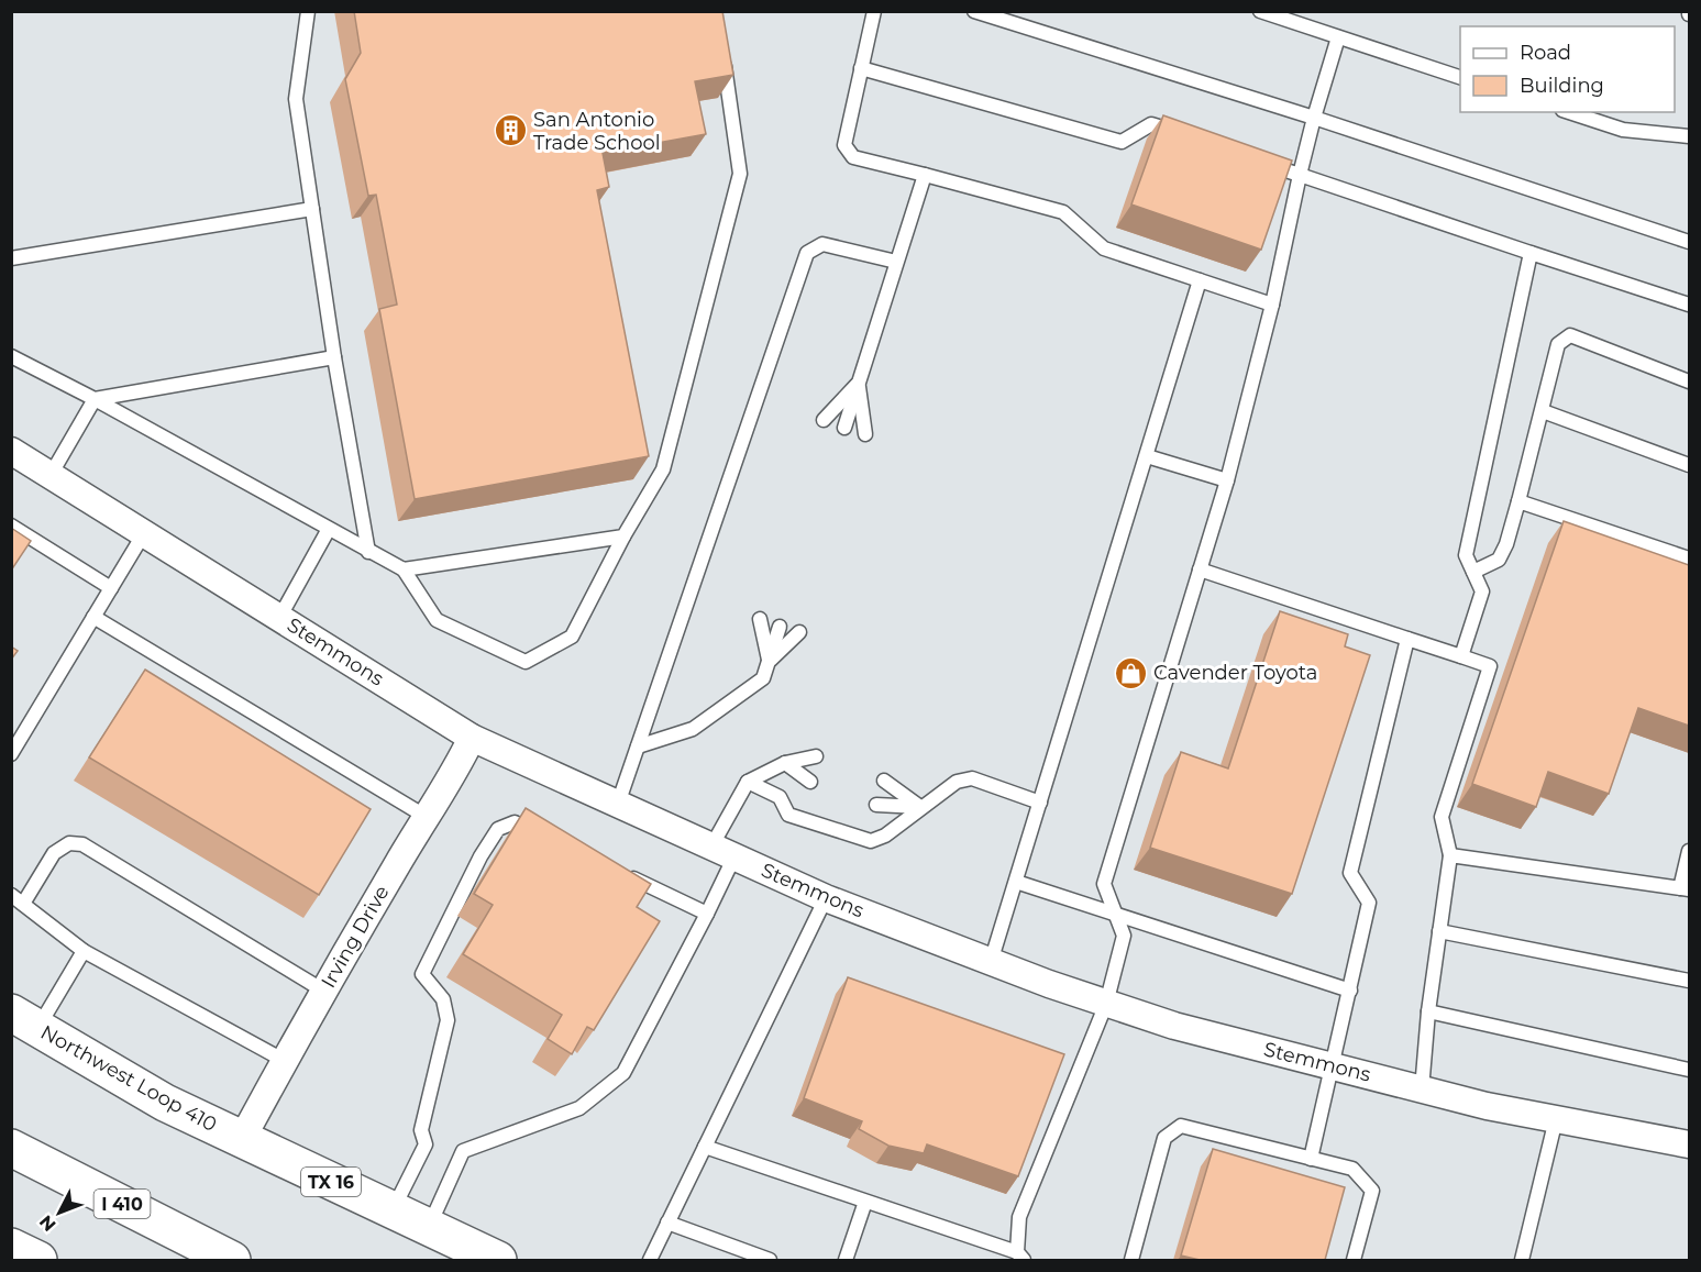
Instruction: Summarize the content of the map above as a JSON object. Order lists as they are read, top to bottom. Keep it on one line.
{"streets":{"main road":["Northwest Loop 410","TX 16","I 410"],"street":["Stemmons","Irving Drive"]},"crossings":[["Stemmons","Irving Drive"],["Irving Drive","Northwest Loop 410"]],"places":{"building":["San Antonio Trade School"],"shop":["Cavender Toyota"]},"legend":["Road","Building"],"north":"bottom left"}
